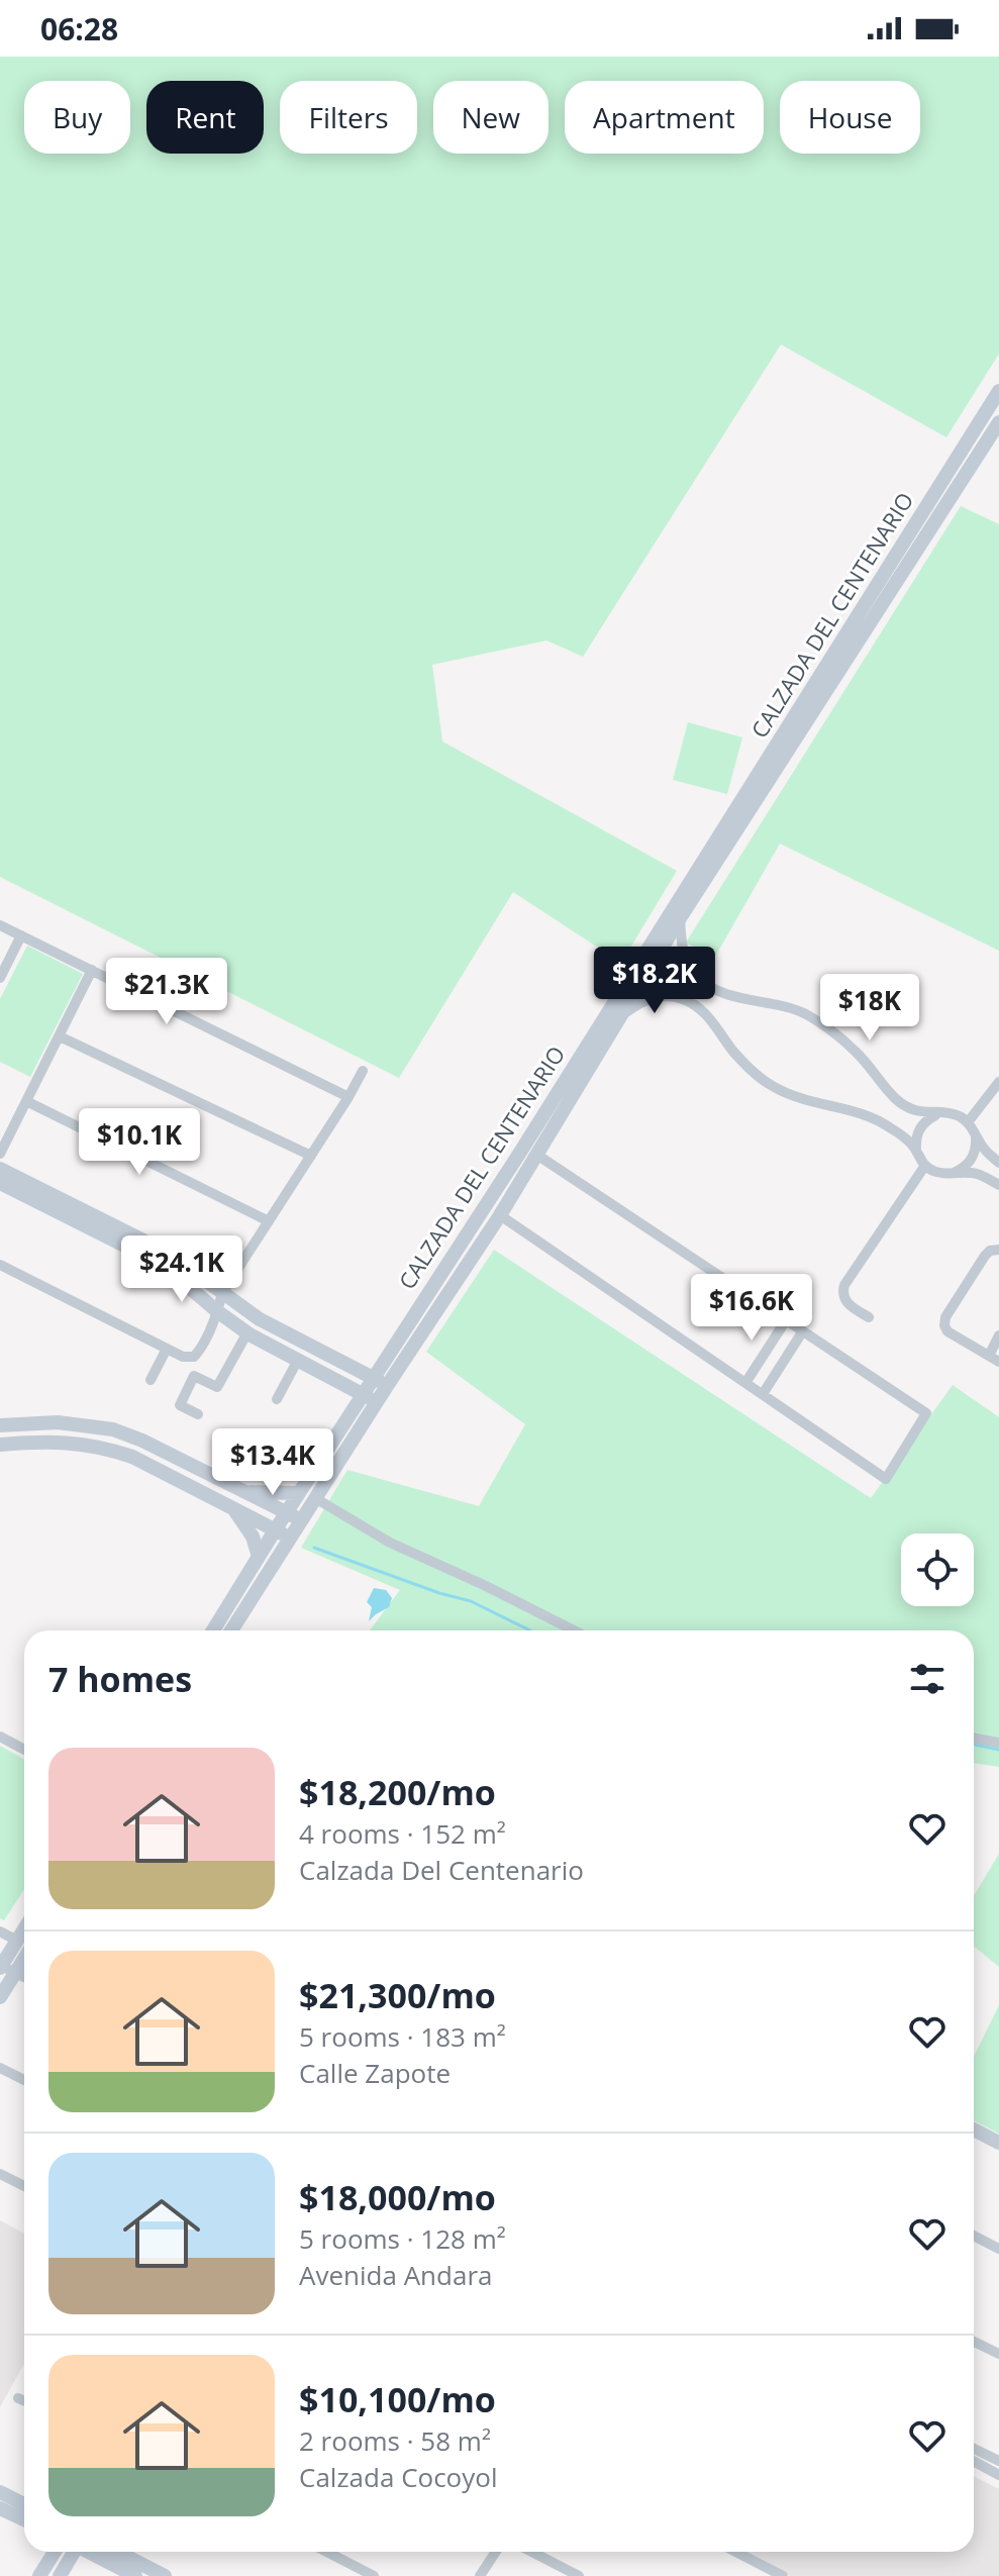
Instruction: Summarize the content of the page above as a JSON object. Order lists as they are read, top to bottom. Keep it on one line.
{"streets":{"main road":["CALZADA DEL CENTENARIO"]},"page":{"status":"06:28","chip":["Buy","Rent","Filters","New","Apartment","House"],"price":["$18.2K","$21.3K","$18K","$10.1K","$24.1K","$16.6K","$13.4K"],"heading":"7 homes","list":[{"name":"$18,200/mo","note":"4 rooms · 152 m² · Calzada Del Centenario"},{"name":"$21,300/mo","note":"5 rooms · 183 m² · Calle Zapote"},{"name":"$18,000/mo","note":"5 rooms · 128 m² · Avenida Andara"},{"name":"$10,100/mo","note":"2 rooms · 58 m² · Calzada Cocoyol"}]}}
